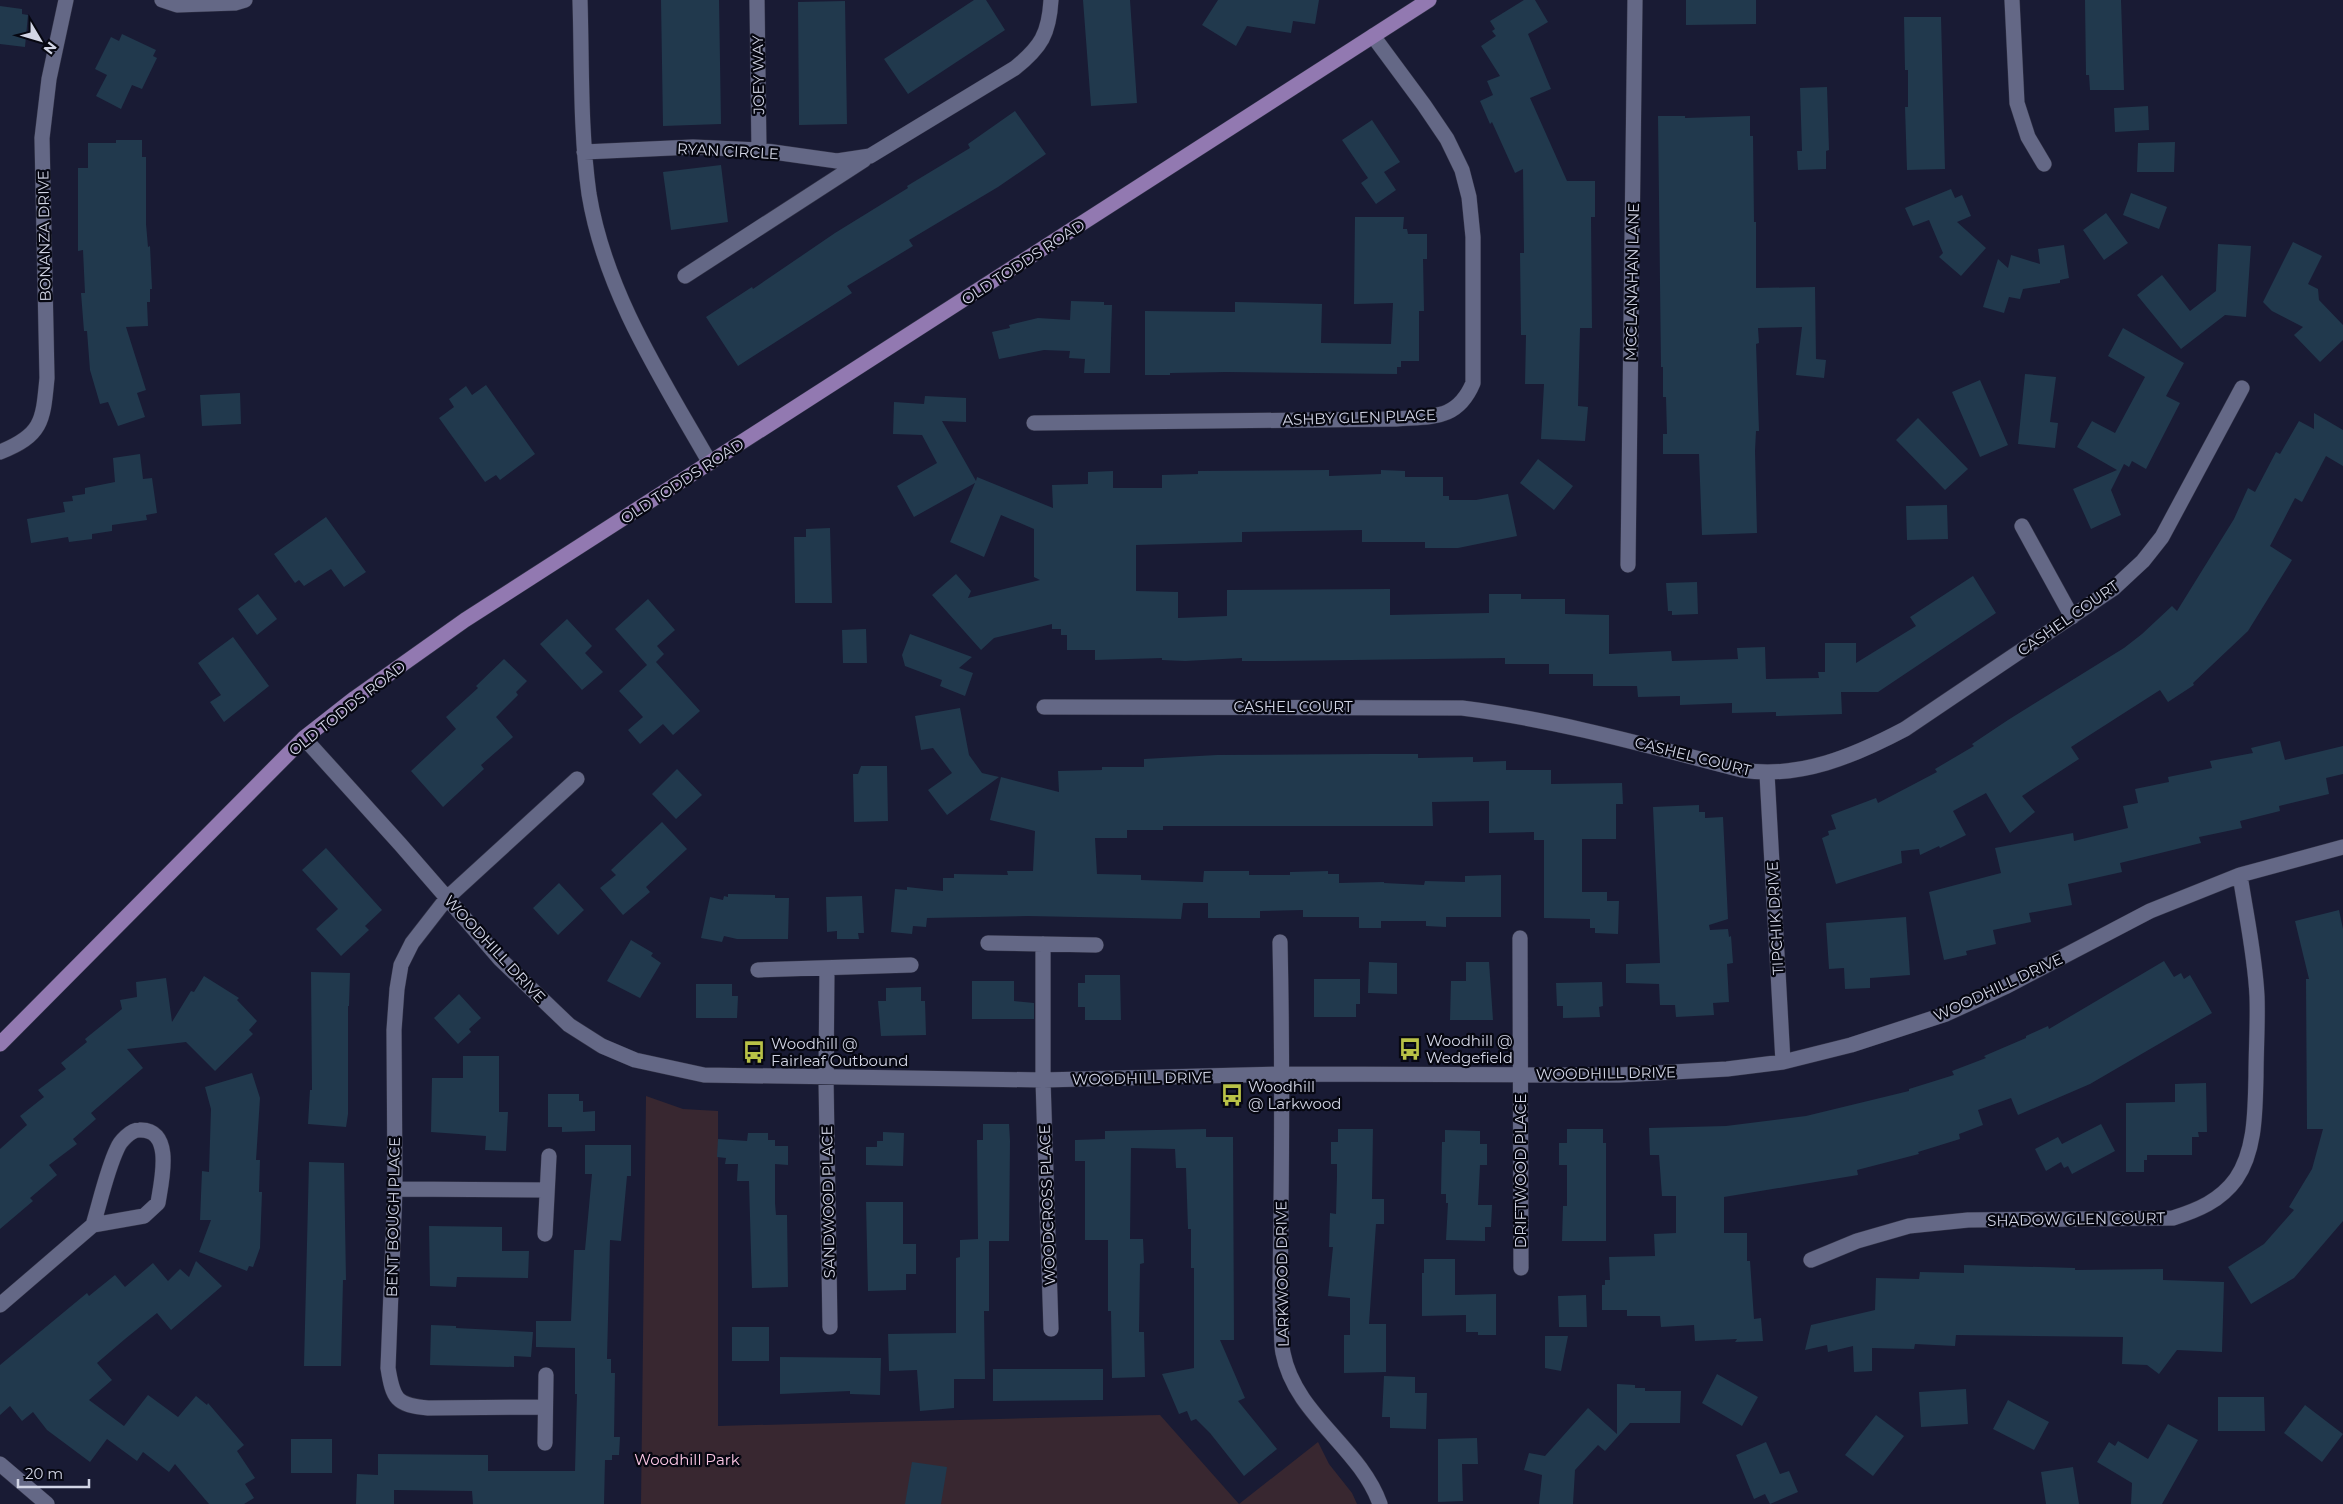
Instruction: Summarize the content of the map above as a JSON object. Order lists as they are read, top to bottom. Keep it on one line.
{"streets":{"main road":["OLD TODDS ROAD"],"street":["JOEY WAY","RYAN CIRCLE","BONANZA DRIVE","MCCLANAHAN LANE","ASHBY GLEN PLACE","CASHEL COURT","TIPCHIK DRIVE","WOODHILL DRIVE","DRIFTWOOD PLACE","SANDWOOD PLACE","WOODCROSS PLACE","BENT BOUGH PLACE","SHADOW GLEN COURT","LARKWOOD DRIVE"]},"crossings":[["JOEY WAY","RYAN CIRCLE"],["OLD TODDS ROAD","ASHBY GLEN PLACE"],["OLD TODDS ROAD","WOODHILL DRIVE"],["CASHEL COURT","TIPCHIK DRIVE"],["TIPCHIK DRIVE","WOODHILL DRIVE"],["WOODHILL DRIVE","DRIFTWOOD PLACE"],["WOODHILL DRIVE","SANDWOOD PLACE"],["WOODHILL DRIVE","WOODCROSS PLACE"],["WOODHILL DRIVE","BENT BOUGH PLACE"],["WOODHILL DRIVE","SHADOW GLEN COURT"],["WOODHILL DRIVE","LARKWOOD DRIVE"]],"parks":["Woodhill Park"],"places":{"bus stop":["Woodhill @ Wedgefield","Woodhill @ Fairleaf Outbound","Woodhill @ Larkwood"]},"scale_bar":"20 m","north":"bottom right"}
